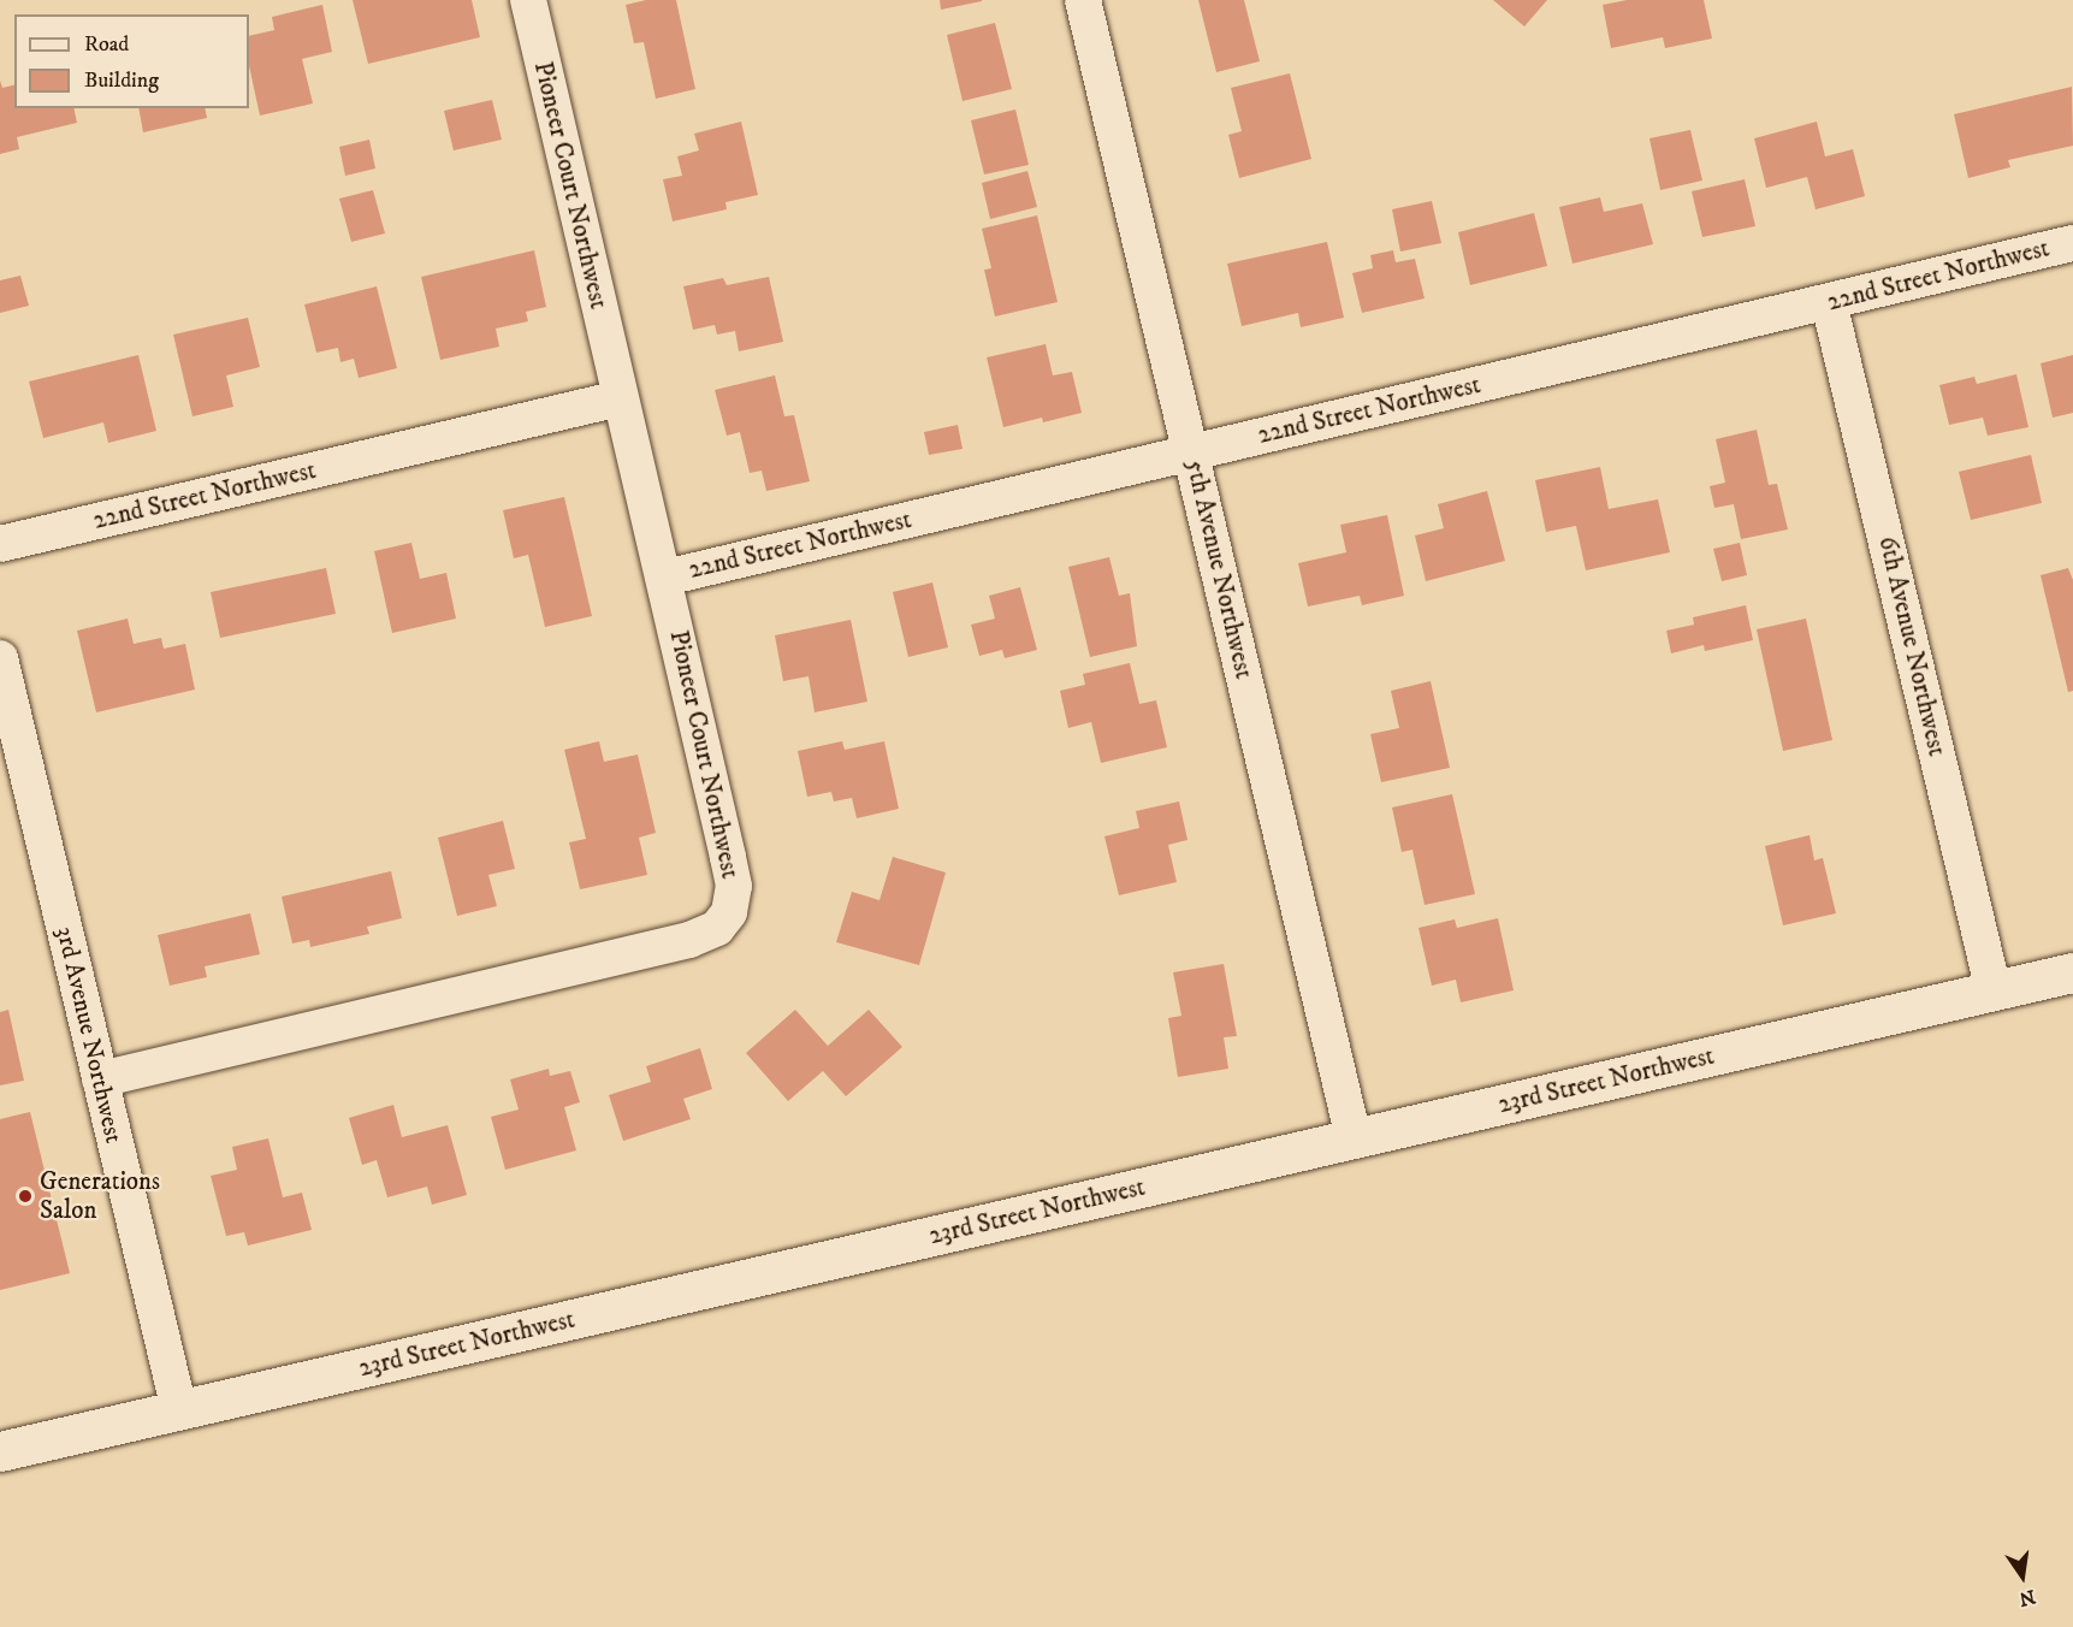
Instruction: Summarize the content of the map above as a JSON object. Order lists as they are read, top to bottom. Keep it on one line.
{"streets":{"street":["Pioneer Court Northwest","22nd Street Northwest","5th Avenue Northwest","6th Avenue Northwest","3rd Avenue Northwest","23rd Street Northwest"]},"crossings":[["Pioneer Court Northwest","22nd Street Northwest"],["Pioneer Court Northwest","3rd Avenue Northwest"],["22nd Street Northwest","5th Avenue Northwest"],["22nd Street Northwest","6th Avenue Northwest"],["5th Avenue Northwest","23rd Street Northwest"],["6th Avenue Northwest","23rd Street Northwest"],["3rd Avenue Northwest","23rd Street Northwest"]],"places":["Generations Salon"],"legend":["Road","Building"],"north":"bottom"}
